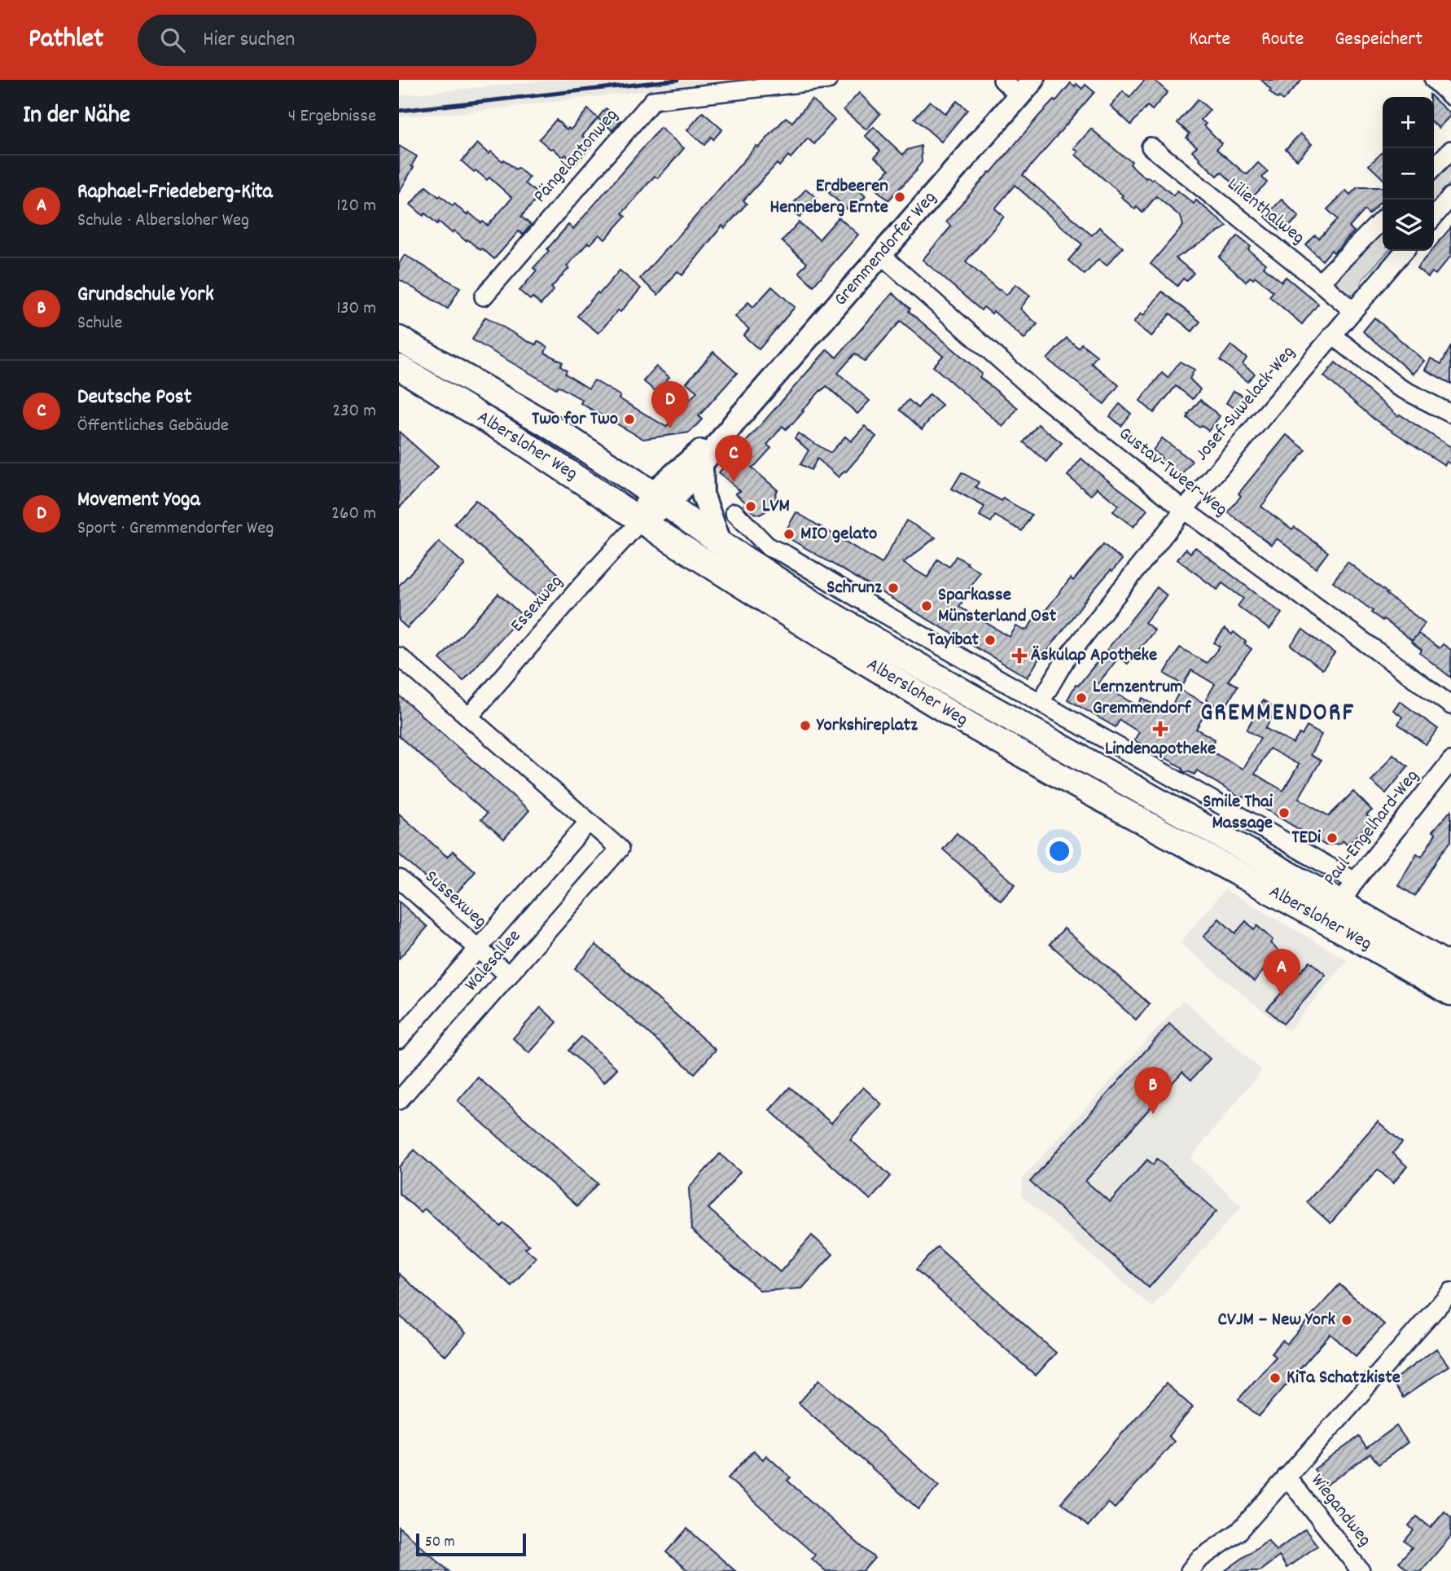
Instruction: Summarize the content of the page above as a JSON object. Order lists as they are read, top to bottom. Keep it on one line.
{"streets":{"main road":["Albersloher Weg"],"street":["Pängelantonweg","Lilienthalweg","Gremmendorfer Weg","Josef-Suwelack-Weg","Gustav-Tweer-Weg","Essexweg","Paul-Engelhard-Weg","Sussexweg","Walesallee","Wiegandweg"]},"crossings":[["Lilienthalweg","Josef-Suwelack-Weg"],["Gremmendorfer Weg","Albersloher Weg"],["Gremmendorfer Weg","Gustav-Tweer-Weg"],["Gremmendorfer Weg","Essexweg"],["Josef-Suwelack-Weg","Gustav-Tweer-Weg"],["Albersloher Weg","Essexweg"],["Albersloher Weg","Paul-Engelhard-Weg"],["Sussexweg","Walesallee"]],"districts":["GREMMENDORF"],"places":{"other":["Erdbeeren Henneberg Ernte","Two for Two","LVM","MIO gelato","Schrunz","Sparkasse Münsterland Ost","Tayibat","Lernzentrum Gremmendorf","Yorkshireplatz","Smile Thai Massage","TEDi","CVJM – New York","KiTa Schatzkiste"],"health":["Äskulap Apotheke","Lindenapotheke"]},"scale_bar":"50 m","page":{"header":"Pathlet","search":"Hier suchen","nav":["Karte","Route","Gespeichert"],"heading":["In der Nähe","4 Ergebnisse"],"map_buttons":["+","−"],"list":[{"mark":"A","name":"Raphael-Friedeberg-Kita","note":"Schule · Albersloher Weg","value":"120 m"},{"mark":"B","name":"Grundschule York","note":"Schule","value":"130 m"},{"mark":"C","name":"Deutsche Post","note":"Öffentliches Gebäude","value":"230 m"},{"mark":"D","name":"Movement Yoga","note":"Sport · Gremmendorfer Weg","value":"260 m"}],"pins":["D","C","A","B"],"scale":"50 m"}}
